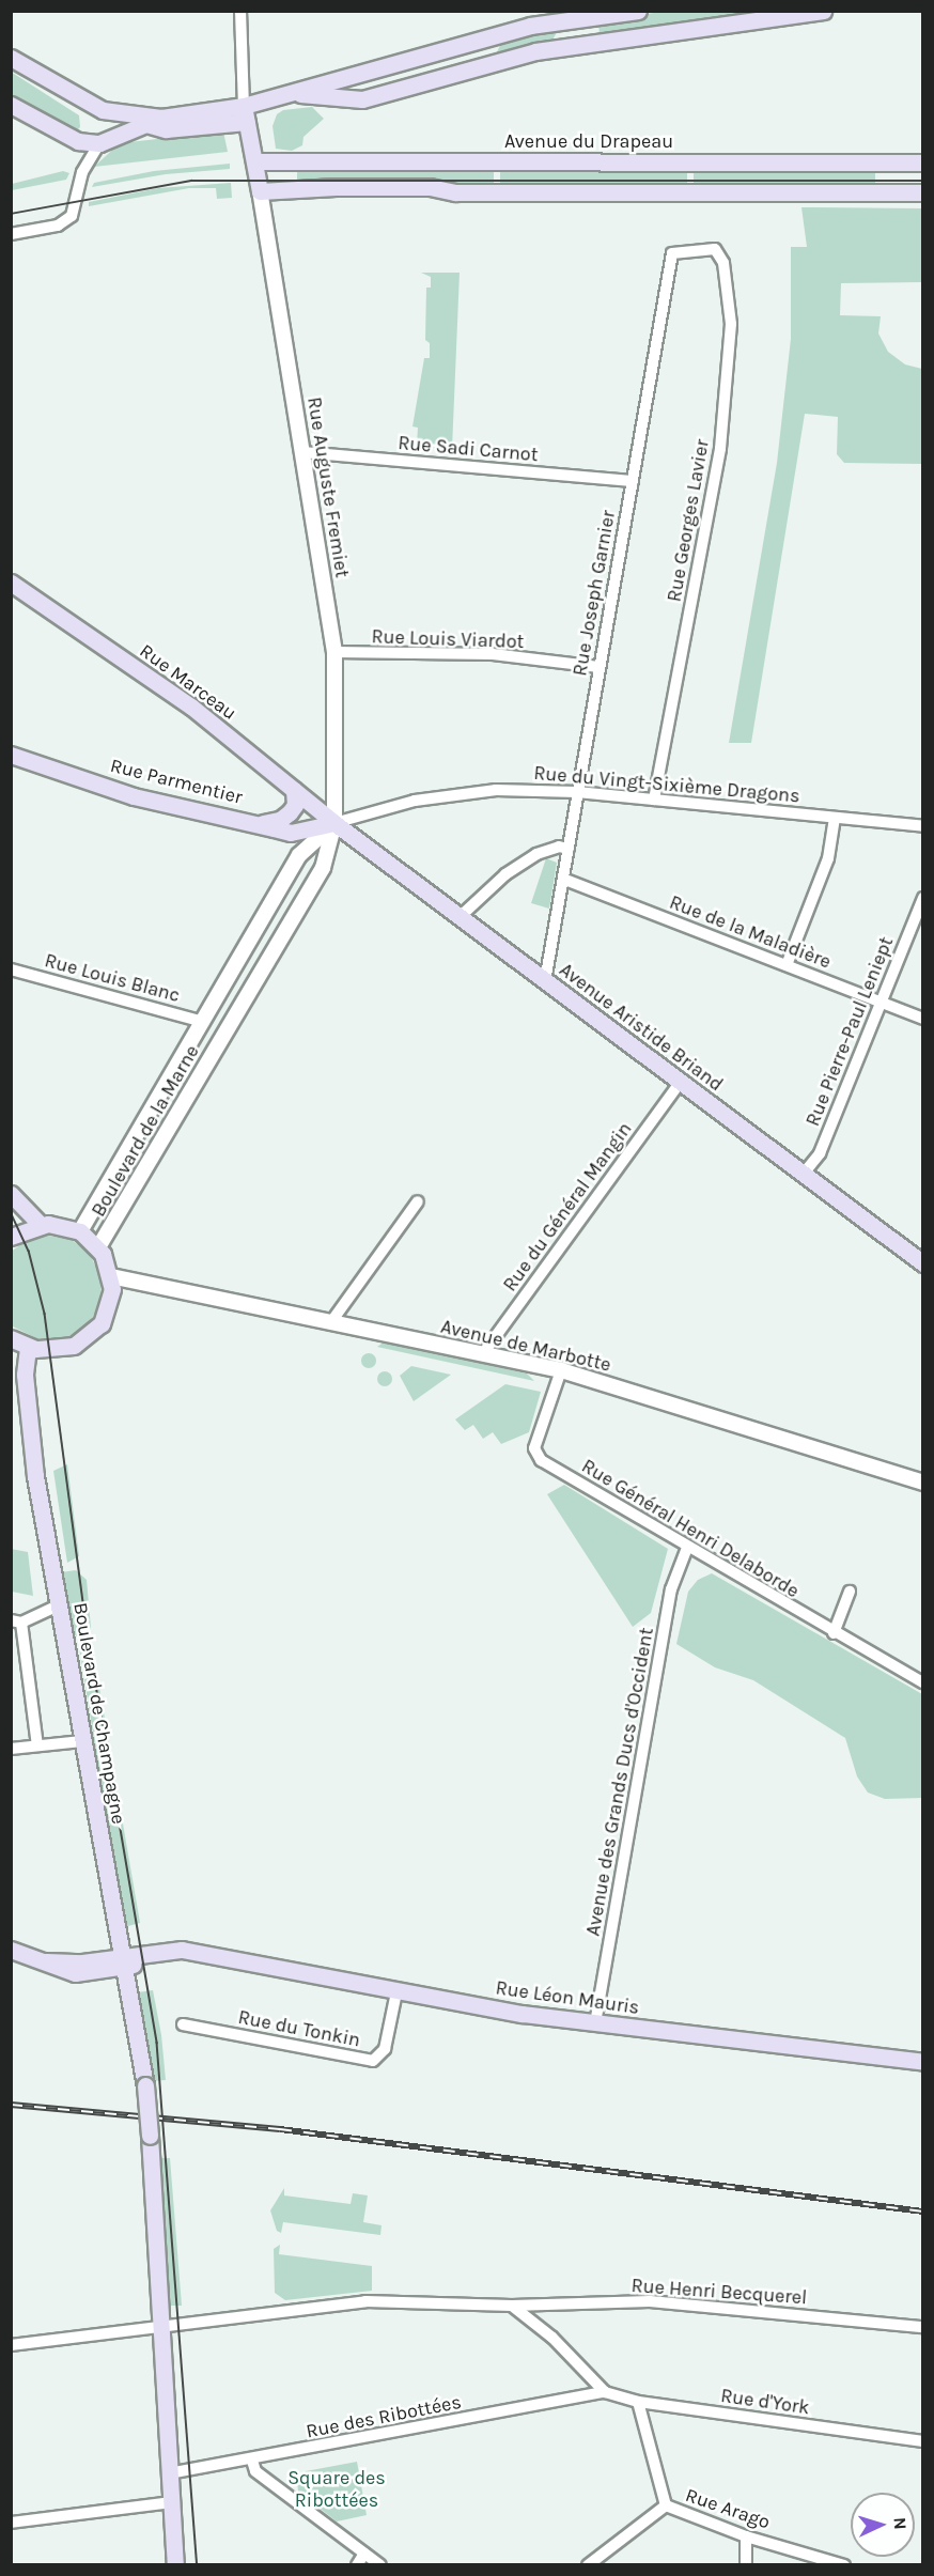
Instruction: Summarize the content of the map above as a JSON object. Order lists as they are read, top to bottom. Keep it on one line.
{"streets":{"main road":["Avenue du Drapeau","Rue Auguste Fremiet","Rue Marceau","Rue Parmentier","Avenue Aristide Briand","Boulevard de Champagne","Rue Léon Mauris"],"street":["Rue Sadi Carnot","Rue Georges Lavier","Rue Joseph Garnier","Rue Louis Viardot","Rue du Vingt-Sixième Dragons","Rue de la Maladière","Rue Louis Blanc","Rue Pierre-Paul Leniept","Boulevard de la Marne","Rue du Général Mangin","Avenue de Marbotte","Rue Général Henri Delaborde","Avenue des Grands Ducs d'Occident","Rue du Tonkin","Rue Henri Becquerel","Rue d'York","Rue des Ribottées","Rue Arago"]},"crossings":[["Avenue du Drapeau","Rue Auguste Fremiet"],["Rue Sadi Carnot","Rue Auguste Fremiet"],["Rue Sadi Carnot","Rue Joseph Garnier"],["Rue Auguste Fremiet","Rue Louis Viardot"],["Rue Auguste Fremiet","Rue Marceau"],["Rue Auguste Fremiet","Rue Parmentier"],["Rue Auguste Fremiet","Rue du Vingt-Sixième Dragons"],["Rue Auguste Fremiet","Avenue Aristide Briand"],["Rue Auguste Fremiet","Boulevard de la Marne"],["Rue Georges Lavier","Rue Joseph Garnier"],["Rue Georges Lavier","Rue du Vingt-Sixième Dragons"],["Rue Joseph Garnier","Rue Louis Viardot"],["Rue Joseph Garnier","Rue du Vingt-Sixième Dragons"],["Rue Joseph Garnier","Rue de la Maladière"],["Rue Joseph Garnier","Avenue Aristide Briand"],["Rue Marceau","Rue Parmentier"],["Rue Marceau","Rue du Vingt-Sixième Dragons"],["Rue Marceau","Avenue Aristide Briand"],["Rue Marceau","Boulevard de la Marne"],["Rue Parmentier","Rue du Vingt-Sixième Dragons"],["Rue Parmentier","Avenue Aristide Briand"],["Rue Parmentier","Boulevard de la Marne"],["Rue du Vingt-Sixième Dragons","Avenue Aristide Briand"],["Rue du Vingt-Sixième Dragons","Boulevard de la Marne"],["Rue de la Maladière","Rue Pierre-Paul Leniept"],["Rue Louis Blanc","Boulevard de la Marne"],["Avenue Aristide Briand","Rue Pierre-Paul Leniept"],["Avenue Aristide Briand","Boulevard de la Marne"],["Avenue Aristide Briand","Rue du Général Mangin"],["Rue du Général Mangin","Avenue de Marbotte"],["Avenue de Marbotte","Rue Général Henri Delaborde"],["Rue Général Henri Delaborde","Avenue des Grands Ducs d'Occident"],["Boulevard de Champagne","Rue Léon Mauris"],["Boulevard de Champagne","Rue Henri Becquerel"],["Boulevard de Champagne","Rue des Ribottées"],["Avenue des Grands Ducs d'Occident","Rue Léon Mauris"],["Rue Léon Mauris","Rue du Tonkin"],["Rue d'York","Rue des Ribottées"],["Rue d'York","Rue Arago"]],"parks":["Square des Ribottées"],"north":"right"}
